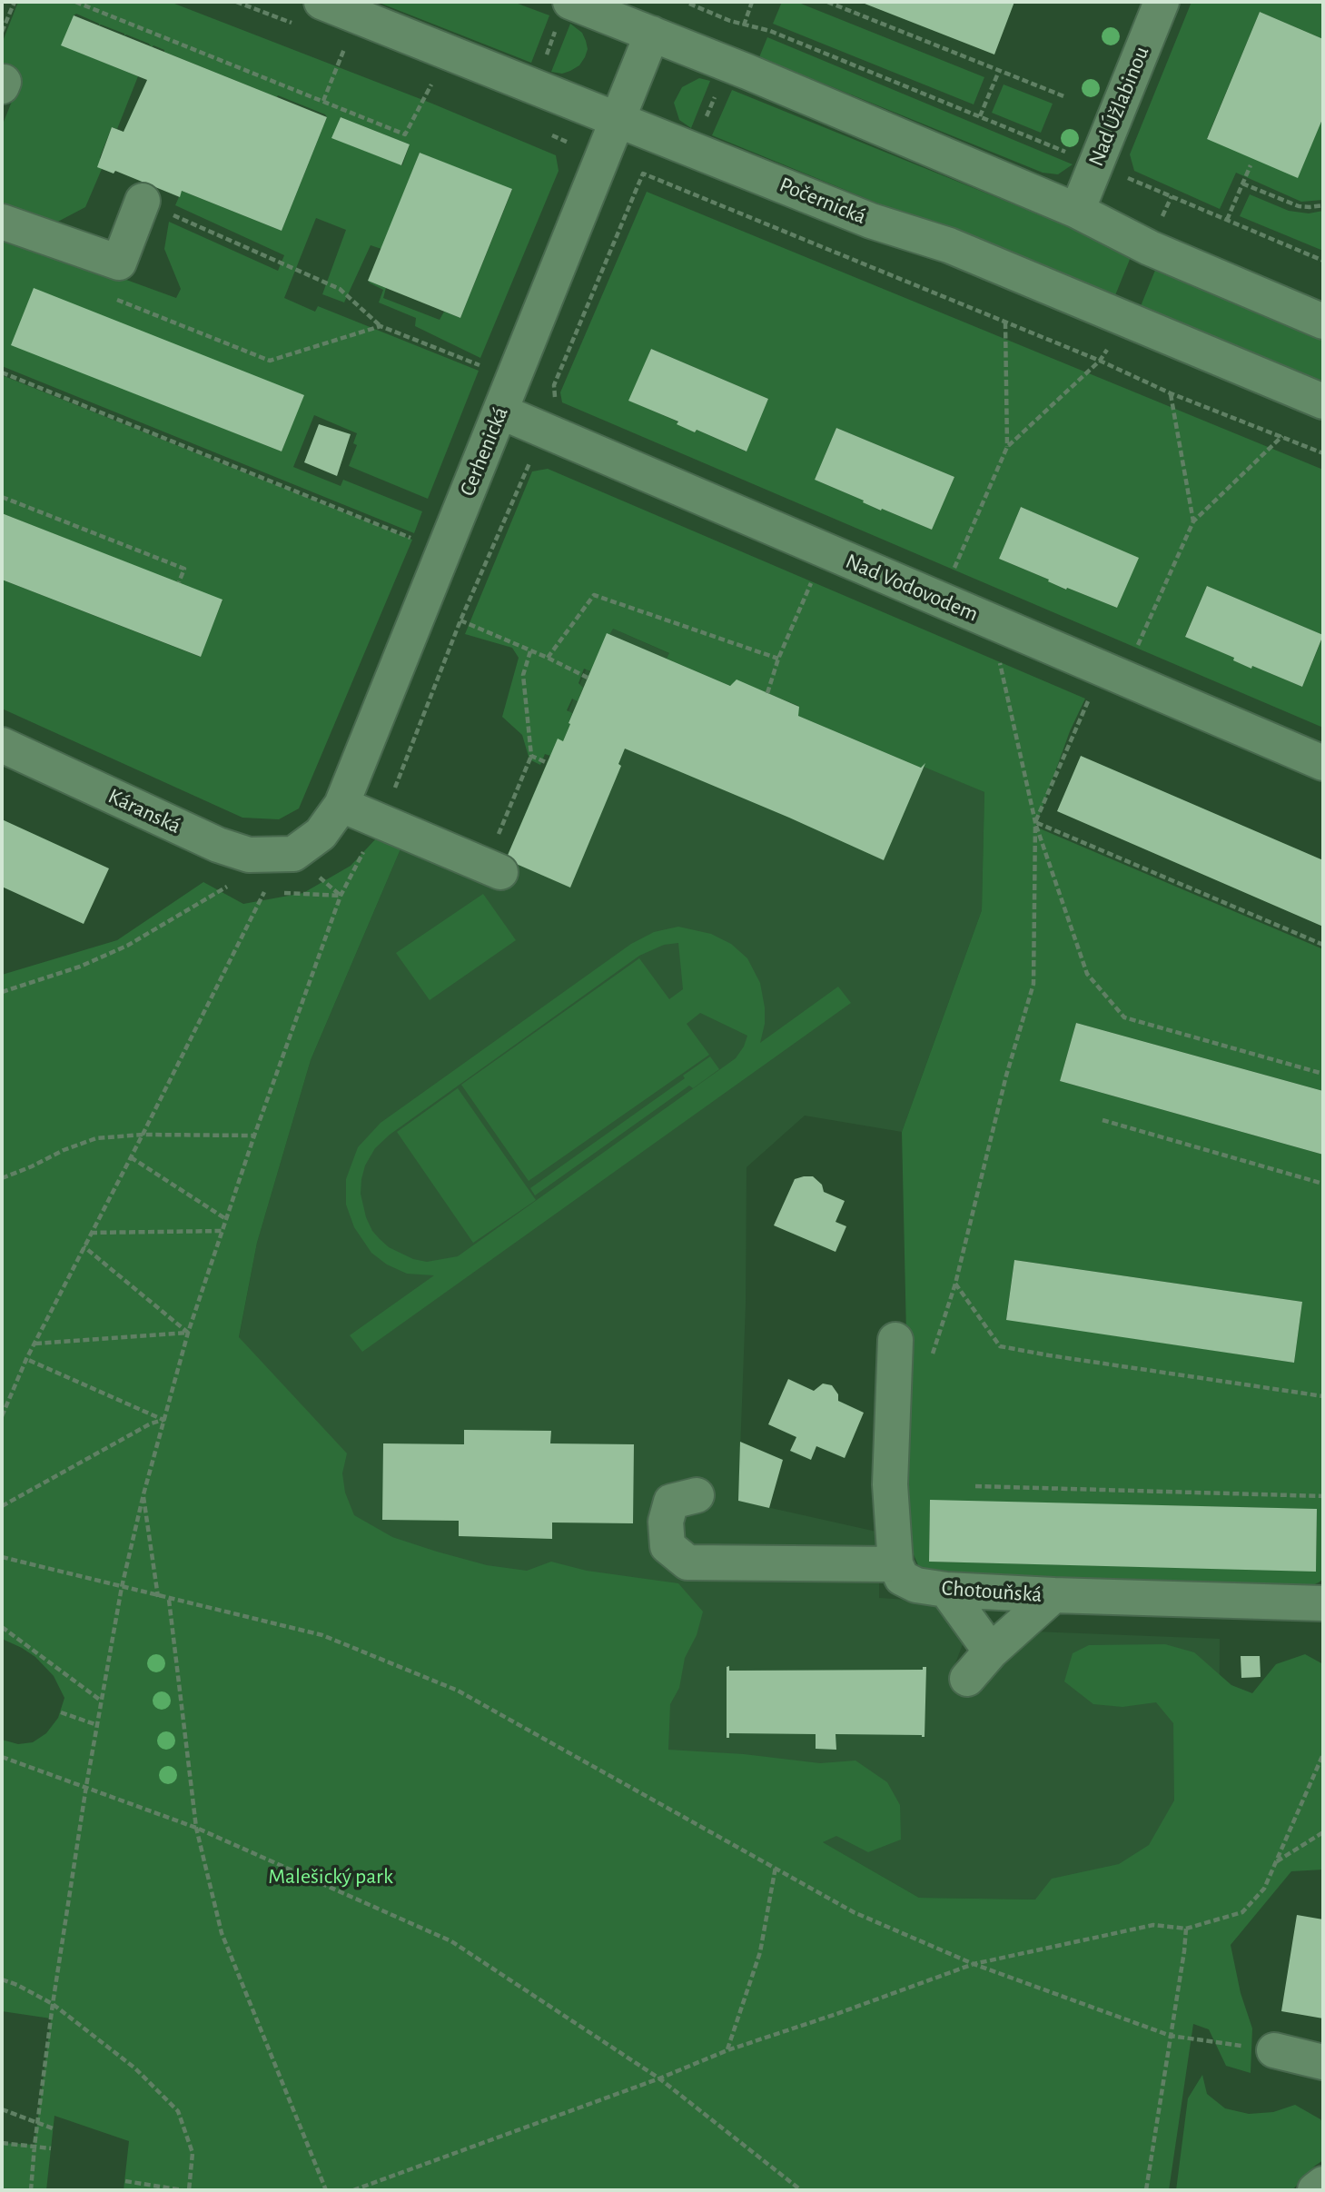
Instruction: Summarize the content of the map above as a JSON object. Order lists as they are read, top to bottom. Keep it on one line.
{"streets":{"street":["Nad Úžlabinou","Počernická","Cerhenická","Nad Vodovodem","Káranská","Chotouňská"]},"crossings":[["Počernická","Cerhenická"],["Cerhenická","Nad Vodovodem"],["Cerhenická","Káranská"]],"parks":["Malešický park"]}
